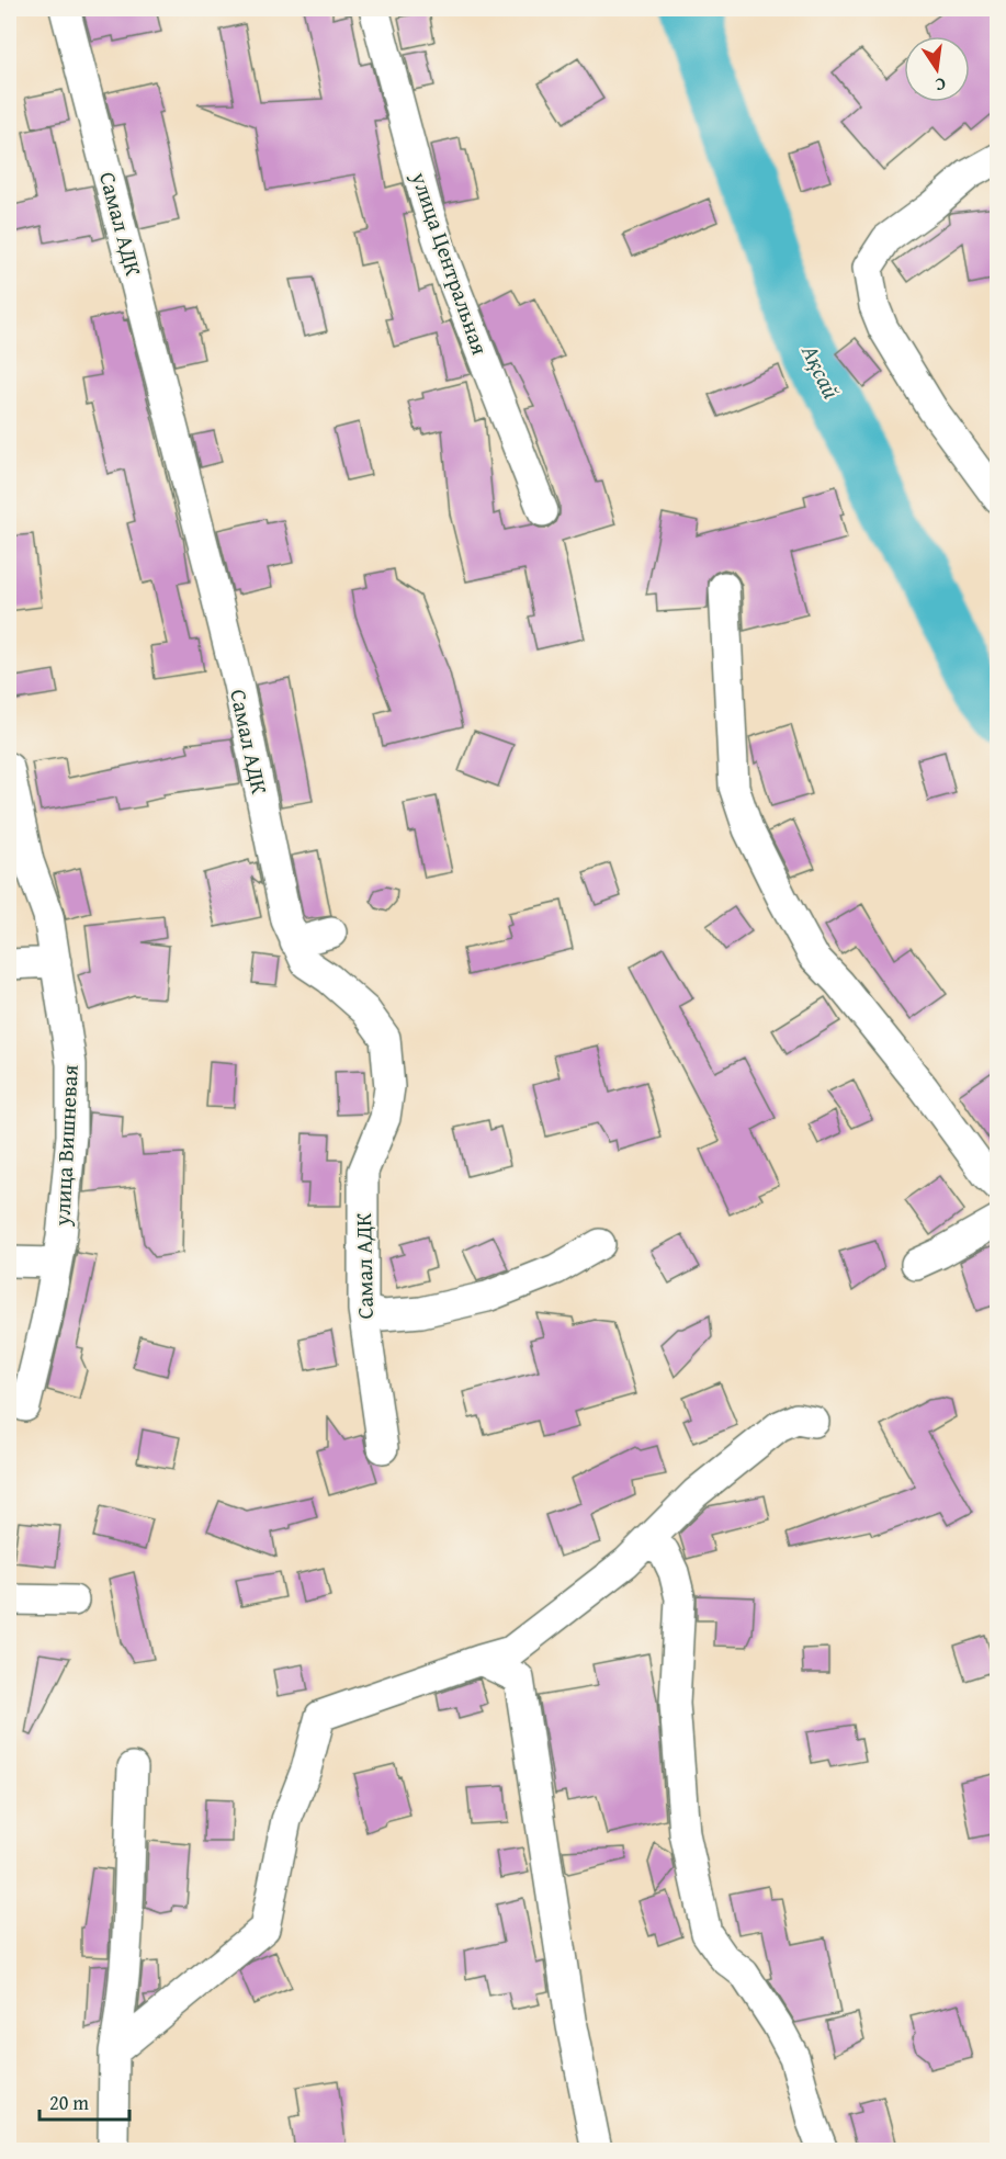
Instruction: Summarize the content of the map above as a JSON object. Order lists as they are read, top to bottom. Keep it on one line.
{"streets":{"street":["Самал АДК","улица Центральная","улица Вишневая"]},"water":["Ақсай"],"scale_bar":"20 m","north":"bottom"}
